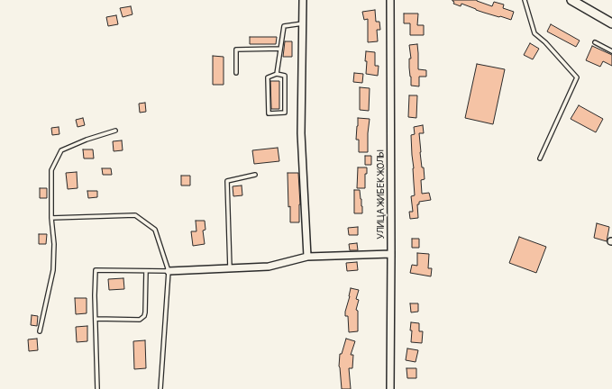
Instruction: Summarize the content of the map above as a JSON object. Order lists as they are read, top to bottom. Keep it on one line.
{"streets":{"street":["УЛИЦА ЖИБЕК ЖОЛЫ"]}}
